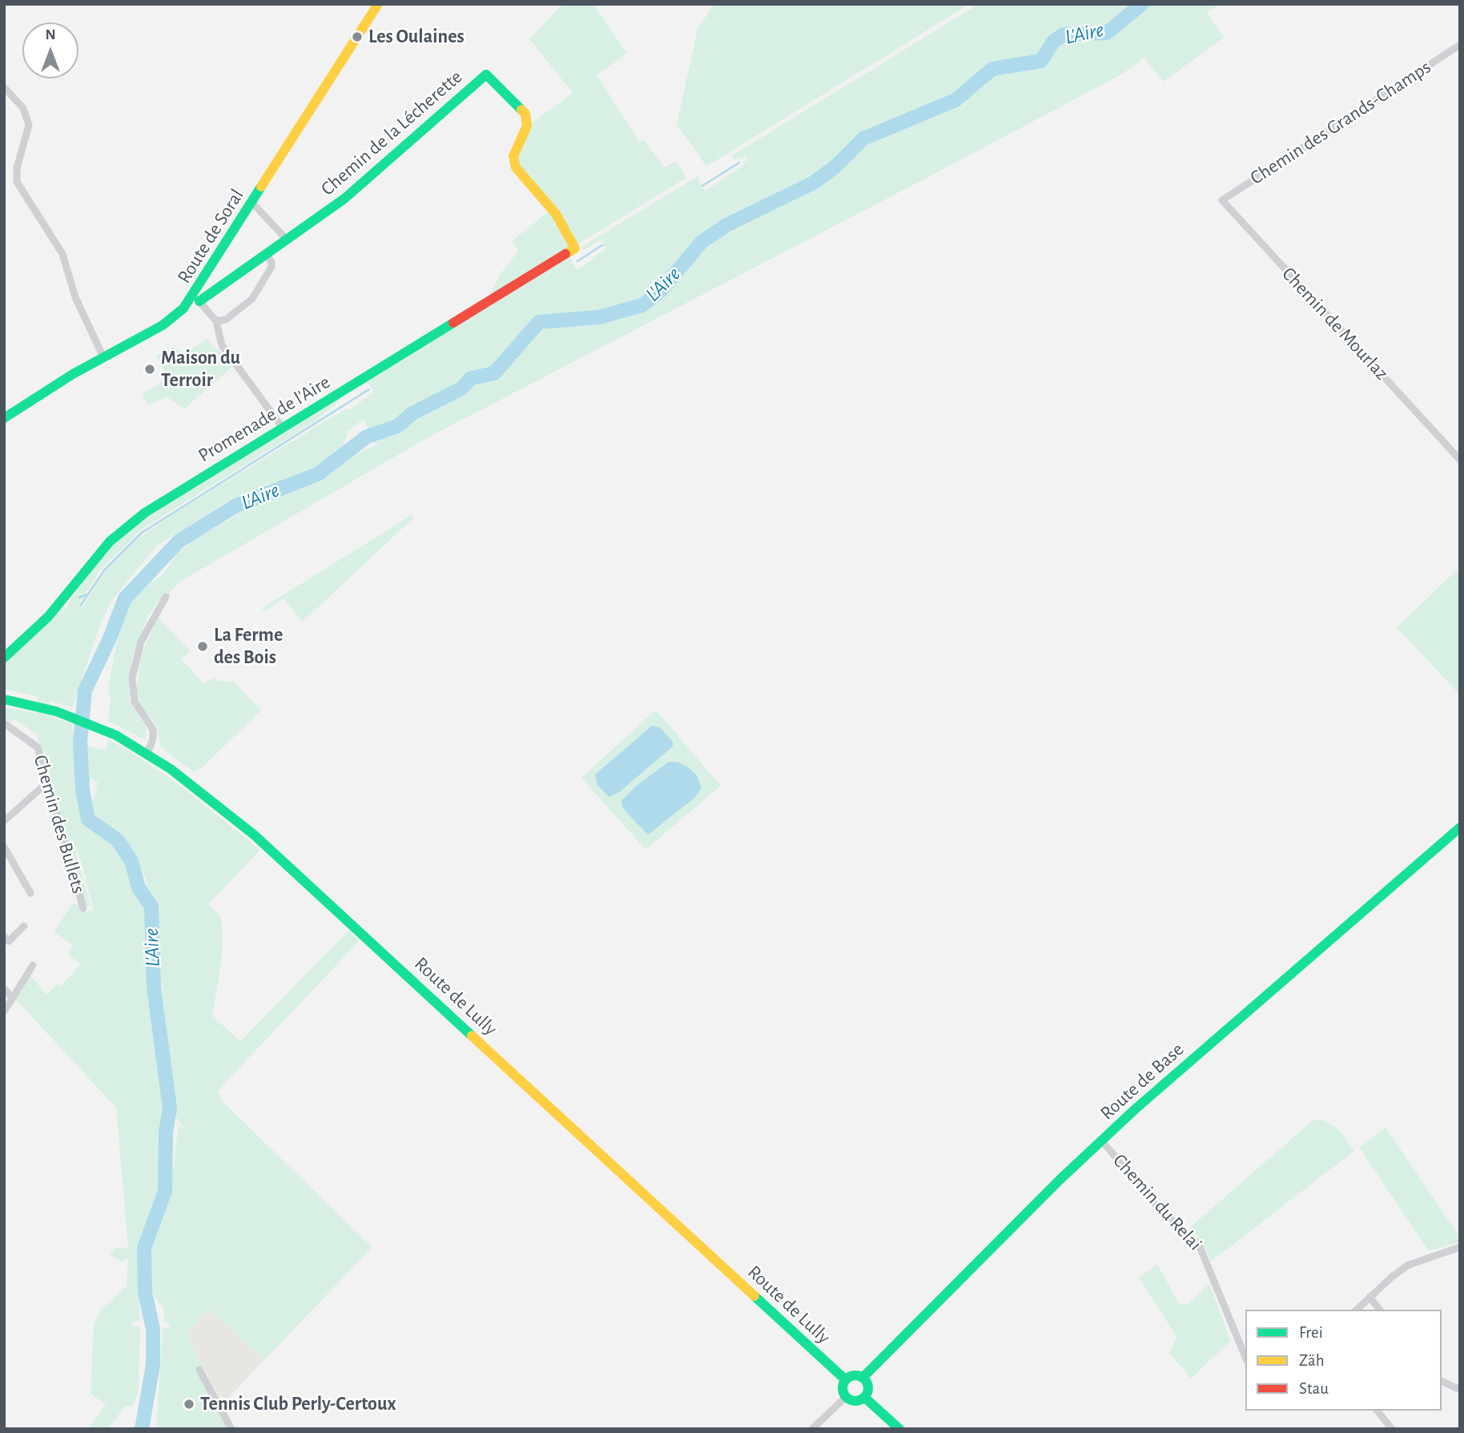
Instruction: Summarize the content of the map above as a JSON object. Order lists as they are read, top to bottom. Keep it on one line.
{"streets":{"main road":["Chemin de la Lécherette","Route de Soral","Promenade de l'Aire","Route de Lully","Route de Base"],"street":["Chemin des Grands-Champs","Chemin de Mourlaz","Chemin des Bullets","Chemin du Relai"]},"crossings":[["Chemin des Grands-Champs","Chemin de Mourlaz"],["Chemin de la Lécherette","Route de Soral"],["Chemin de la Lécherette","Promenade de l'Aire"],["Route de Lully","Route de Base"],["Route de Base","Chemin du Relai"]],"water":["L'Aire"],"places":["Les Oulaines","Maison du Terroir","La Ferme des Bois","Tennis Club Perly-Certoux"],"legend":["Frei","Zäh","Stau"],"north":"top"}
